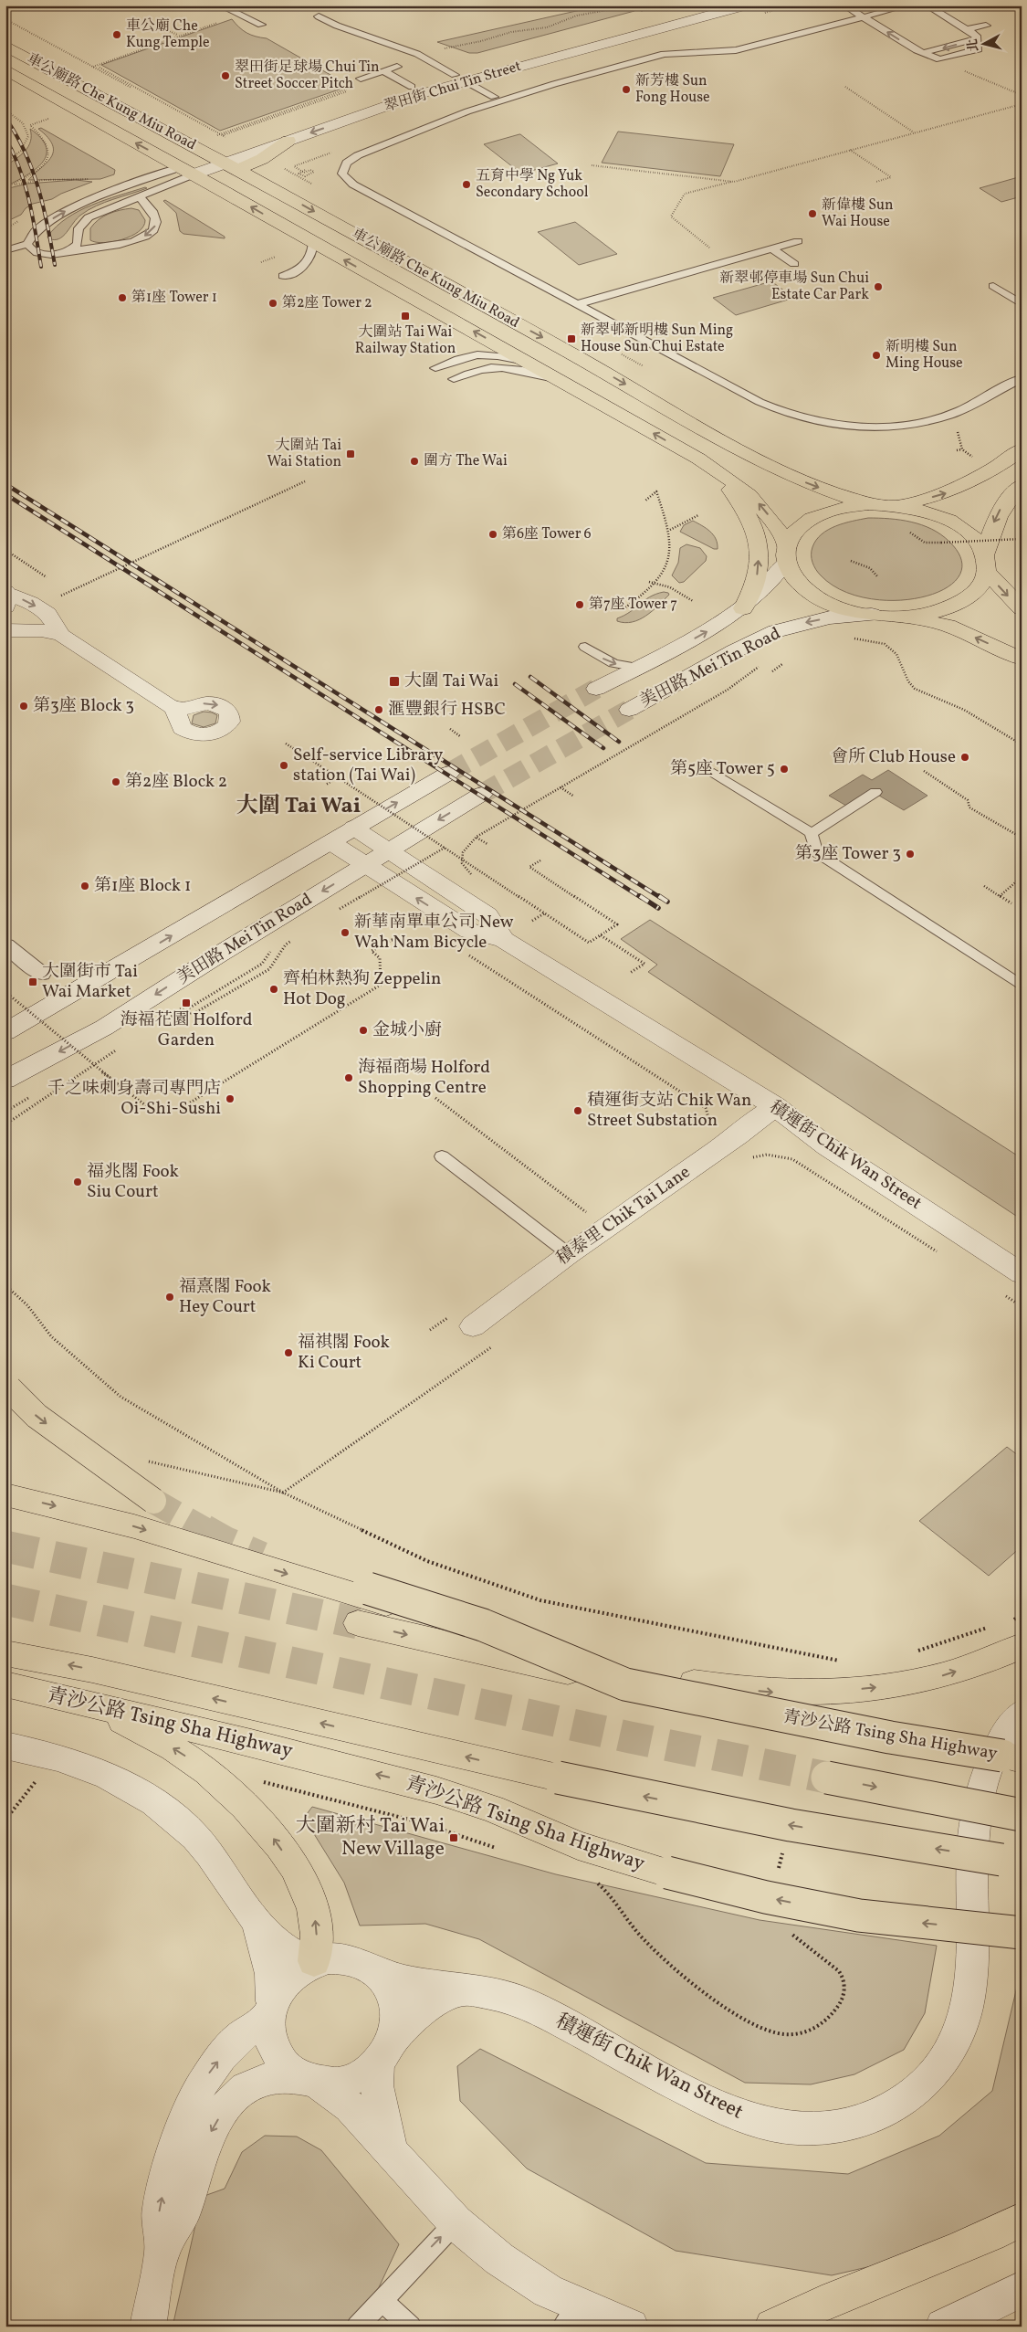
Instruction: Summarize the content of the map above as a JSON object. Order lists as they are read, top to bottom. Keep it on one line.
{"streets":{"main road":["車公廟路 Che Kung Miu Road","青沙公路 Tsing Sha Highway"],"street":["翠田街 Chui Tin Street","美田路 Mei Tin Road","積運街 Chik Wan Street","積泰里 Chik Tai Lane"]},"crossings":[["翠田街 Chui Tin Street","車公廟路 Che Kung Miu Road"],["車公廟路 Che Kung Miu Road","美田路 Mei Tin Road"],["美田路 Mei Tin Road","積運街 Chik Wan Street"],["積運街 Chik Wan Street","積泰里 Chik Tai Lane"]],"districts":["大圍 Tai Wai"],"places":{"other":["車公廟 Che Kung Temple","翠田街足球場 Chui Tin Street Soccer Pitch","新芳樓 Sun Fong House","五育中學 Ng Yuk Secondary School","新偉樓 Sun Wai House","新翠邨停車場 Sun Chui Estate Car Park","第1座 Tower 1","第2座 Tower 2","新明樓 Sun Ming House","圍方 The Wai","第6座 Tower 6","第7座 Tower 7","第3座 Block 3","滙豐銀行 HSBC","會所 Club House","Self-service Library station (Tai Wai)","第5座 Tower 5","第2座 Block 2","第3座 Tower 3","第1座 Block 1","新華南單車公司 New Wah Nam Bicycle","齊柏林熱狗 Zeppelin Hot Dog","金城小廚","海福商場 Holford Shopping Centre","千之味刺身壽司專門店 Oi-Shi-Sushi","積運街支站 Chik Wan Street Substation","福兆閣 Fook Siu Court","福熹閣 Fook Hey Court","福祺閣 Fook Ki Court"],"transit":["大圍站 Tai Wai Railway Station","新翠邨新明樓 Sun Ming House Sun Chui Estate","大圍站 Tai Wai Station","大圍 Tai Wai","大圍街市 Tai Wai Market","海福花園 Holford Garden","大圍新村 Tai Wai New Village"]},"north":"left"}
